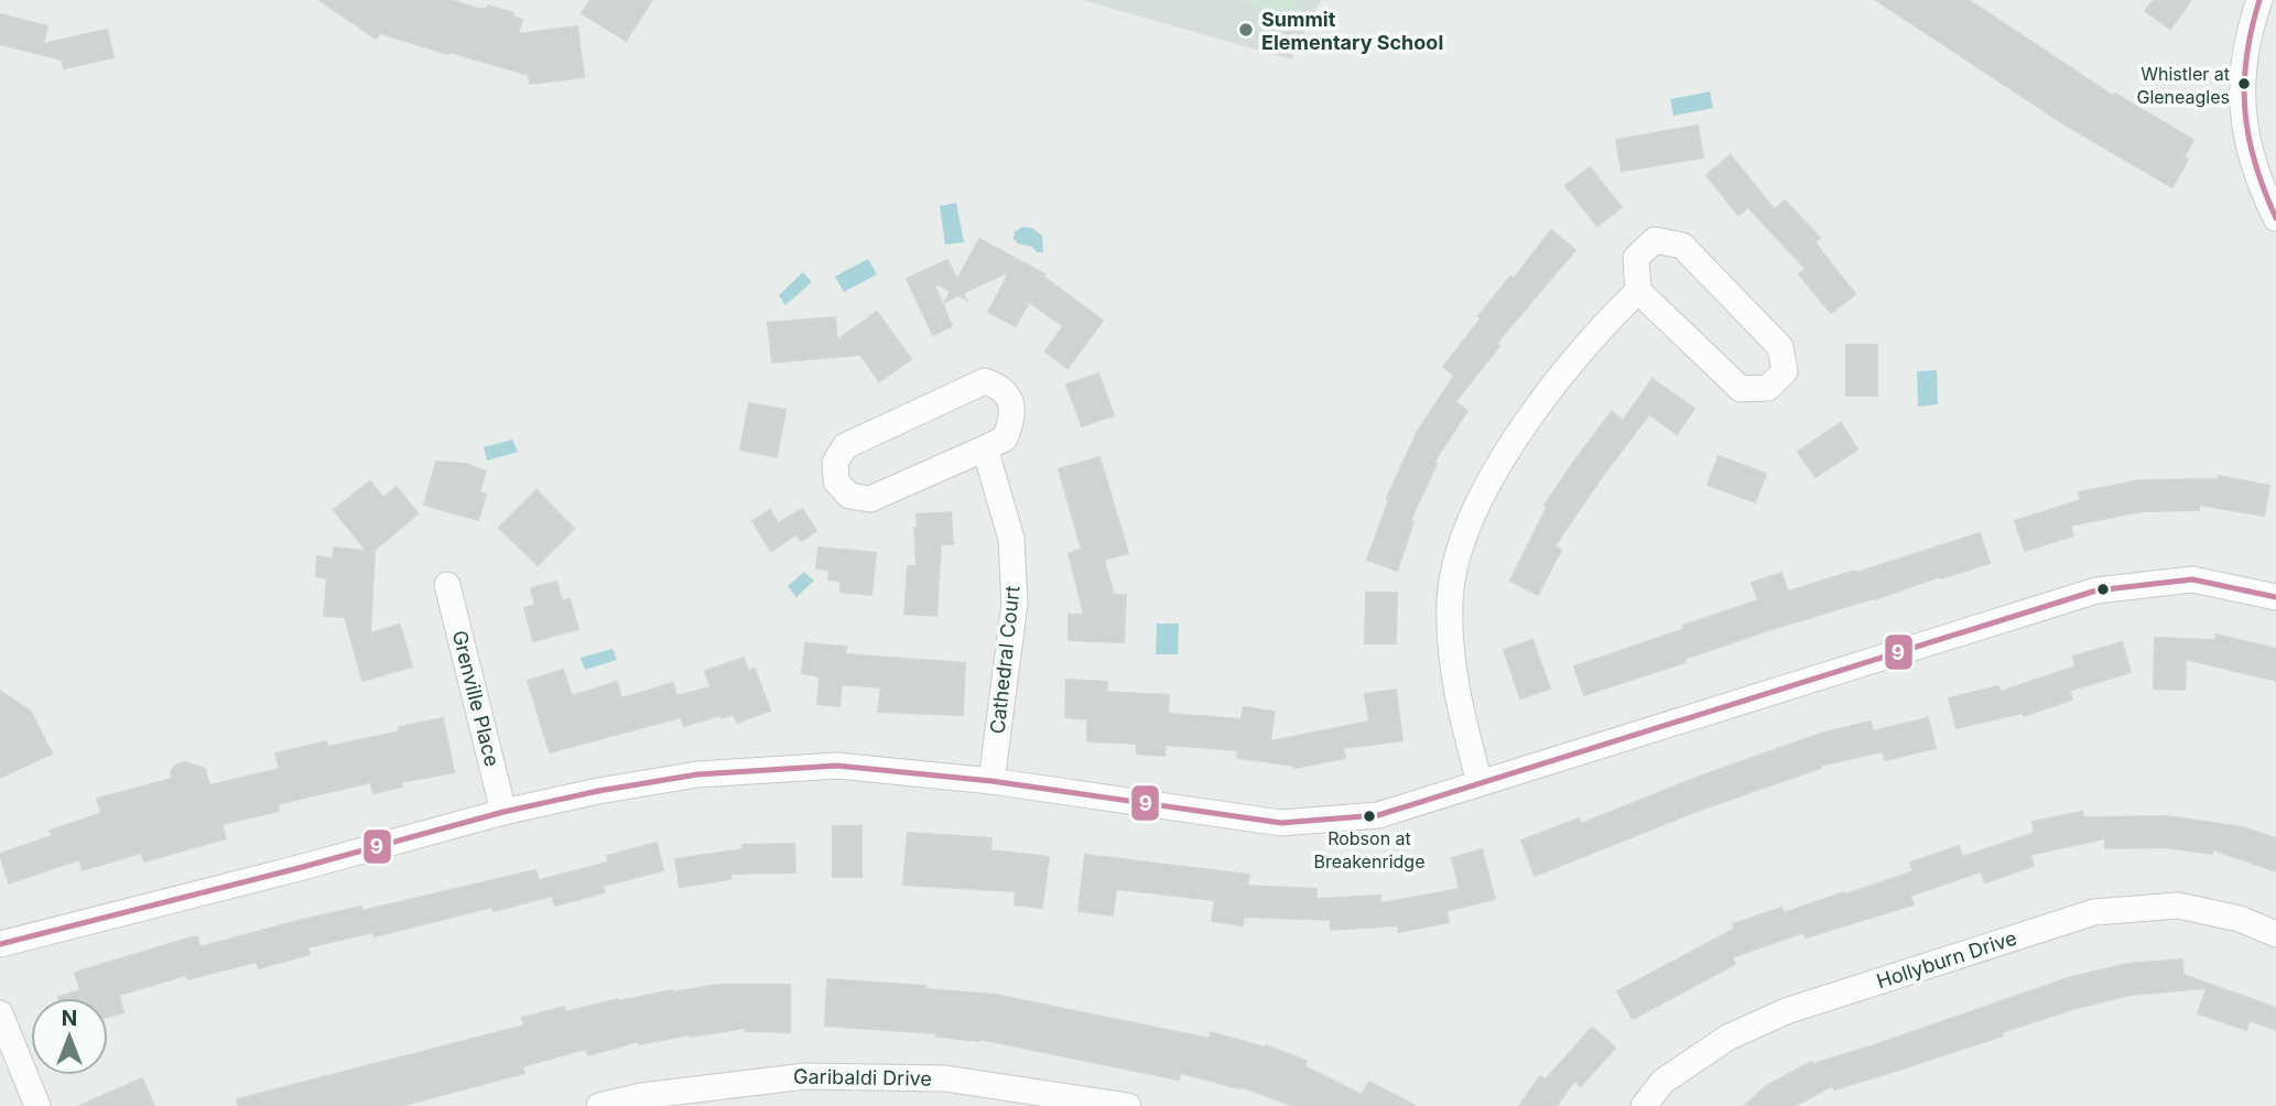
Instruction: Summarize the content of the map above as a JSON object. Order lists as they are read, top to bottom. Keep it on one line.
{"streets":{"street":["Cathedral Court","Grenville Place","Hollyburn Drive","Garibaldi Drive"]},"places":["Summit Elementary School","Whistler at Gleneagles","Robson at Breakenridge"],"lines":["transit line 9"],"north":"top"}
